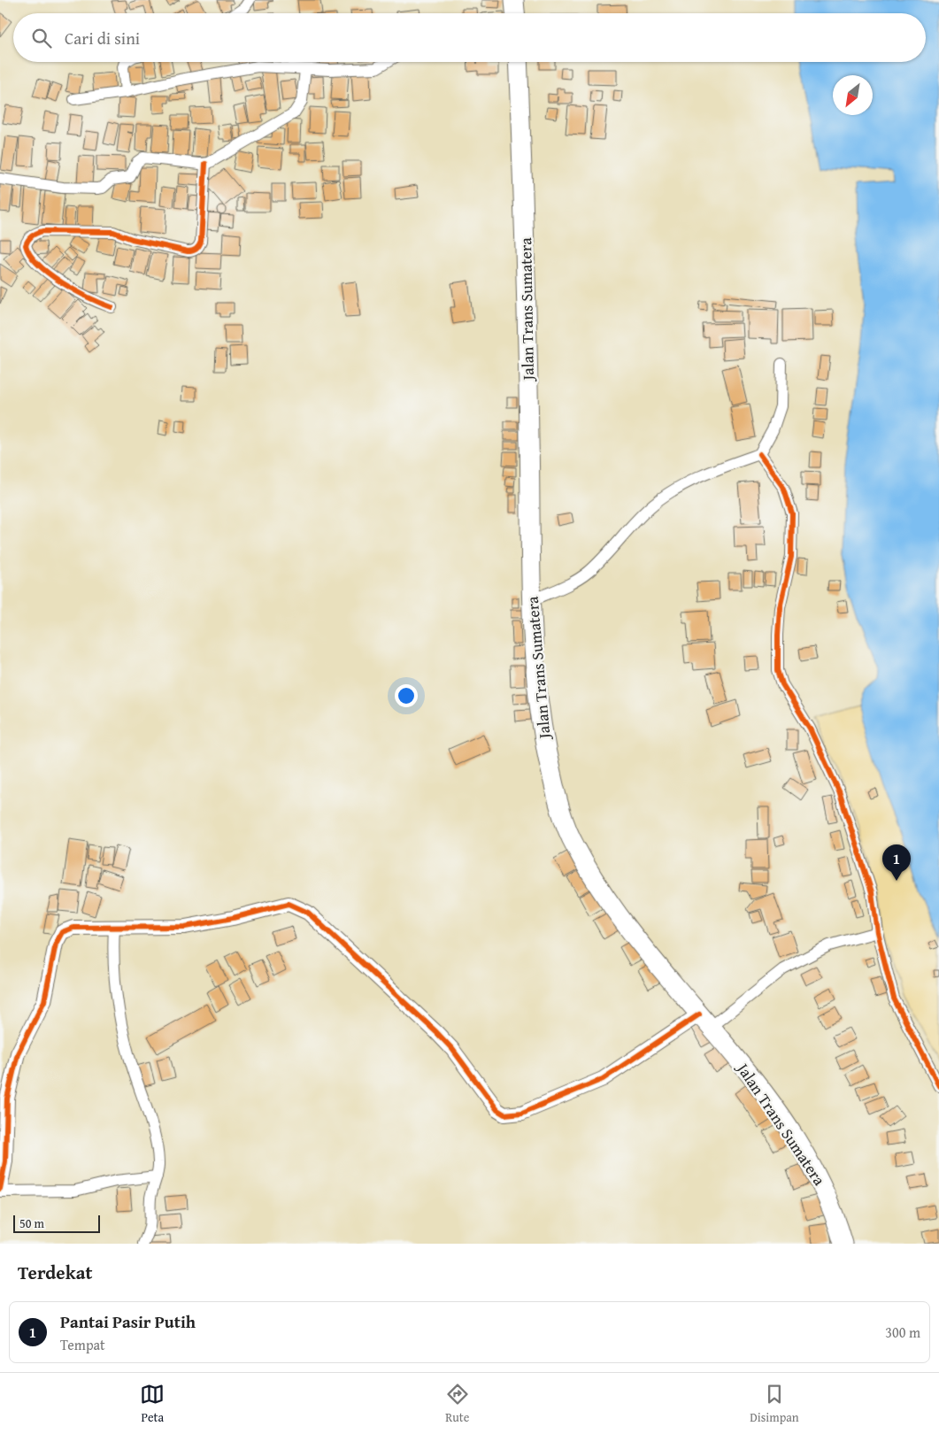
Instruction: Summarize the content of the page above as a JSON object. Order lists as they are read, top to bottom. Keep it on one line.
{"streets":{"highway":["Jalan Trans Sumatera"]},"scale_bar":"50 m","north":"bottom left","page":{"search":"Cari di sini","pins":"1","scale":"50 m","heading":"Terdekat","list":[{"mark":"1","name":"Pantai Pasir Putih","note":"Tempat","value":"300 m"}],"nav":["Peta","Rute","Disimpan"]}}
